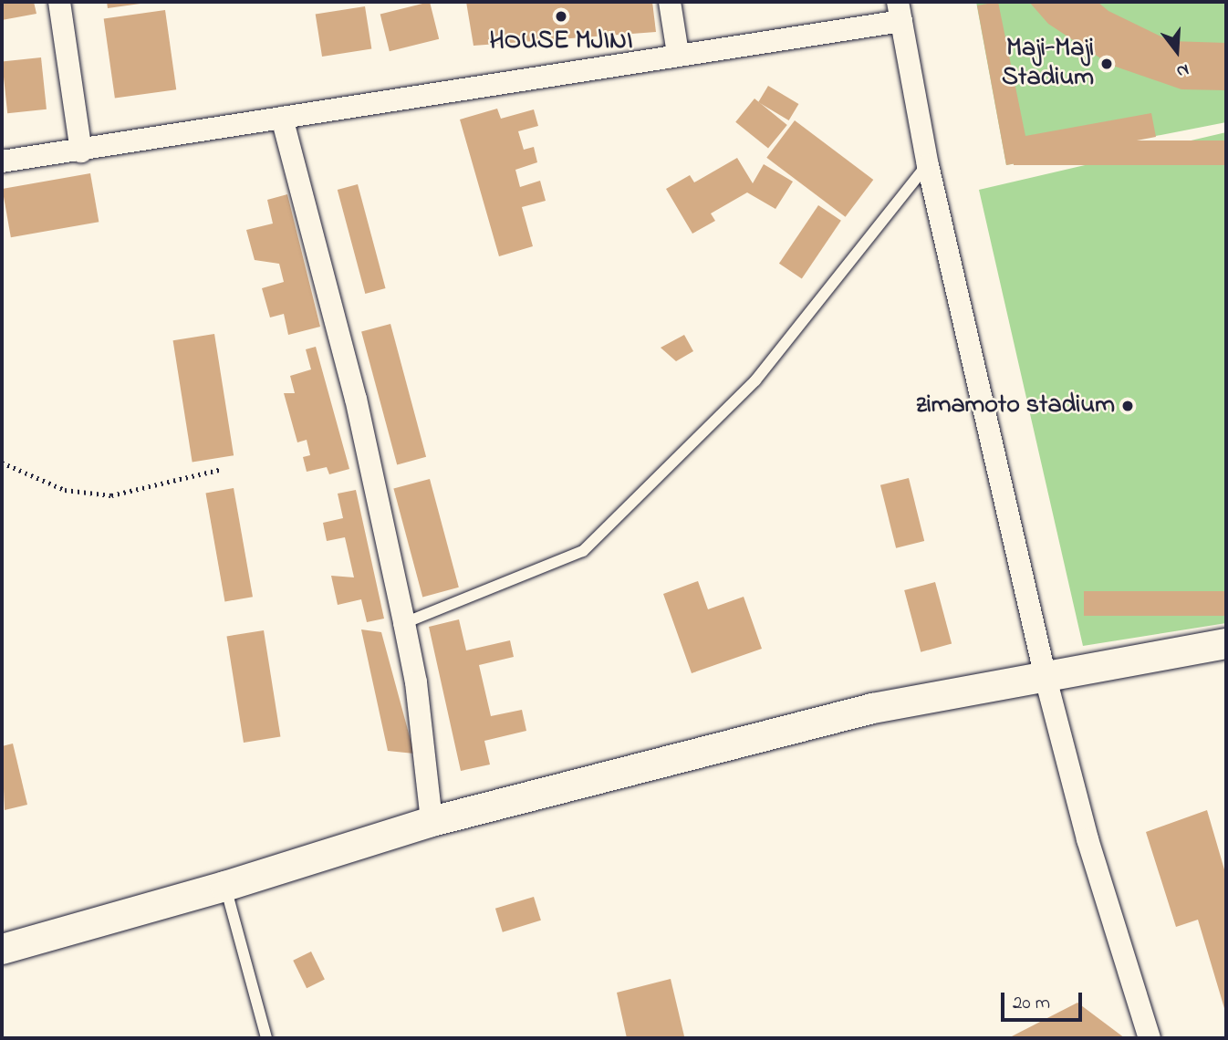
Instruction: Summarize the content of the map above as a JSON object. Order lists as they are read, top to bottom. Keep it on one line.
{"places":["HOUSE MJINI","Maji-Maji Stadium","zimamoto stadium"],"scale_bar":"20 m","north":"bottom"}
